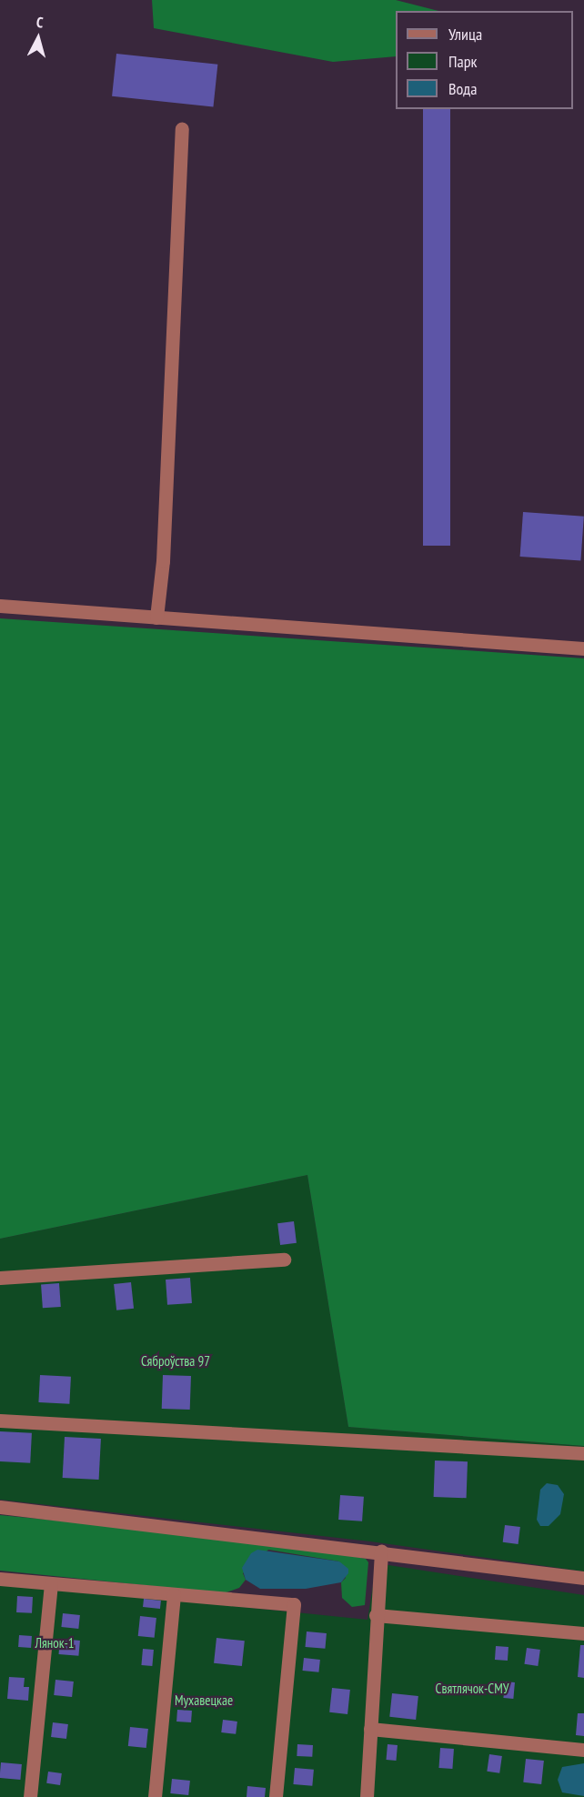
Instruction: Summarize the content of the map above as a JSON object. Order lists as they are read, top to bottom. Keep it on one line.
{"parks":["Сяброўства 97","Лянок-1","Святлячок-СМУ","Мухавецкае"],"legend":["Улица","Парк","Вода"],"north":"top"}
